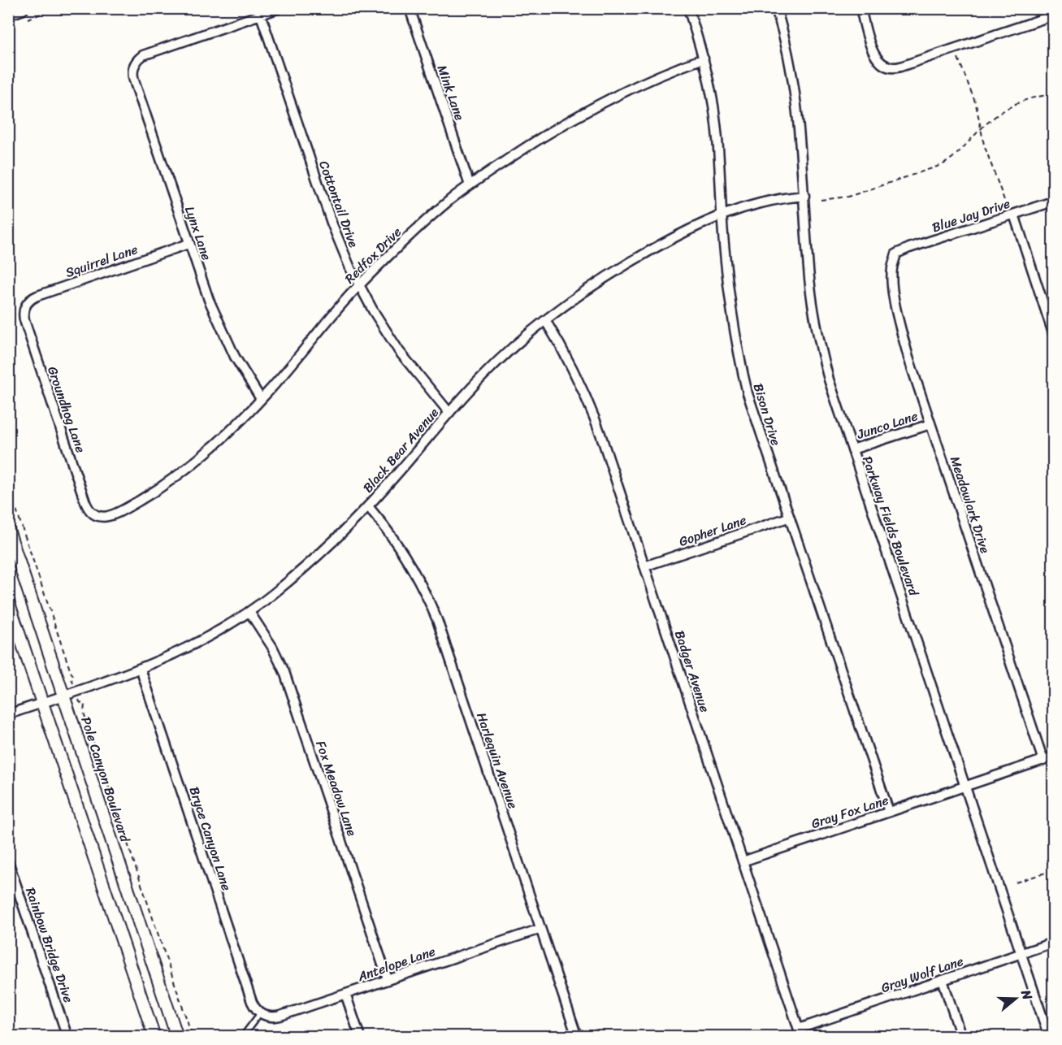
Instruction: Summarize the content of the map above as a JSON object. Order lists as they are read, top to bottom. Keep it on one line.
{"streets":{"street":["Mink Lane","Cottontail Drive","Blue Jay Drive","Lynx Lane","Redfox Drive","Squirrel Lane","Groundhog Lane","Bison Drive","Junco Lane","Black Bear Avenue","Meadowlark Drive","Parkway Fields Boulevard","Gopher Lane","Badger Avenue","Harlequin Avenue","Pole Canyon Boulevard","Fox Meadow Lane","Gray Fox Lane","Bryce Canyon Lane","Rainbow Bridge Drive","Antelope Lane","Gray Wolf Lane"]},"crossings":[["Mink Lane","Redfox Drive"],["Cottontail Drive","Lynx Lane"],["Cottontail Drive","Redfox Drive"],["Cottontail Drive","Black Bear Avenue"],["Blue Jay Drive","Meadowlark Drive"],["Lynx Lane","Redfox Drive"],["Lynx Lane","Squirrel Lane"],["Redfox Drive","Groundhog Lane"],["Redfox Drive","Bison Drive"],["Squirrel Lane","Groundhog Lane"],["Bison Drive","Black Bear Avenue"],["Bison Drive","Gopher Lane"],["Bison Drive","Gray Fox Lane"],["Junco Lane","Meadowlark Drive"],["Junco Lane","Parkway Fields Boulevard"],["Black Bear Avenue","Parkway Fields Boulevard"],["Black Bear Avenue","Badger Avenue"],["Black Bear Avenue","Harlequin Avenue"],["Black Bear Avenue","Pole Canyon Boulevard"],["Black Bear Avenue","Fox Meadow Lane"],["Black Bear Avenue","Bryce Canyon Lane"],["Meadowlark Drive","Gray Fox Lane"],["Parkway Fields Boulevard","Gray Fox Lane"],["Parkway Fields Boulevard","Gray Wolf Lane"],["Gopher Lane","Badger Avenue"],["Badger Avenue","Gray Fox Lane"],["Badger Avenue","Gray Wolf Lane"],["Harlequin Avenue","Antelope Lane"],["Fox Meadow Lane","Antelope Lane"],["Bryce Canyon Lane","Antelope Lane"]],"north":"right"}
